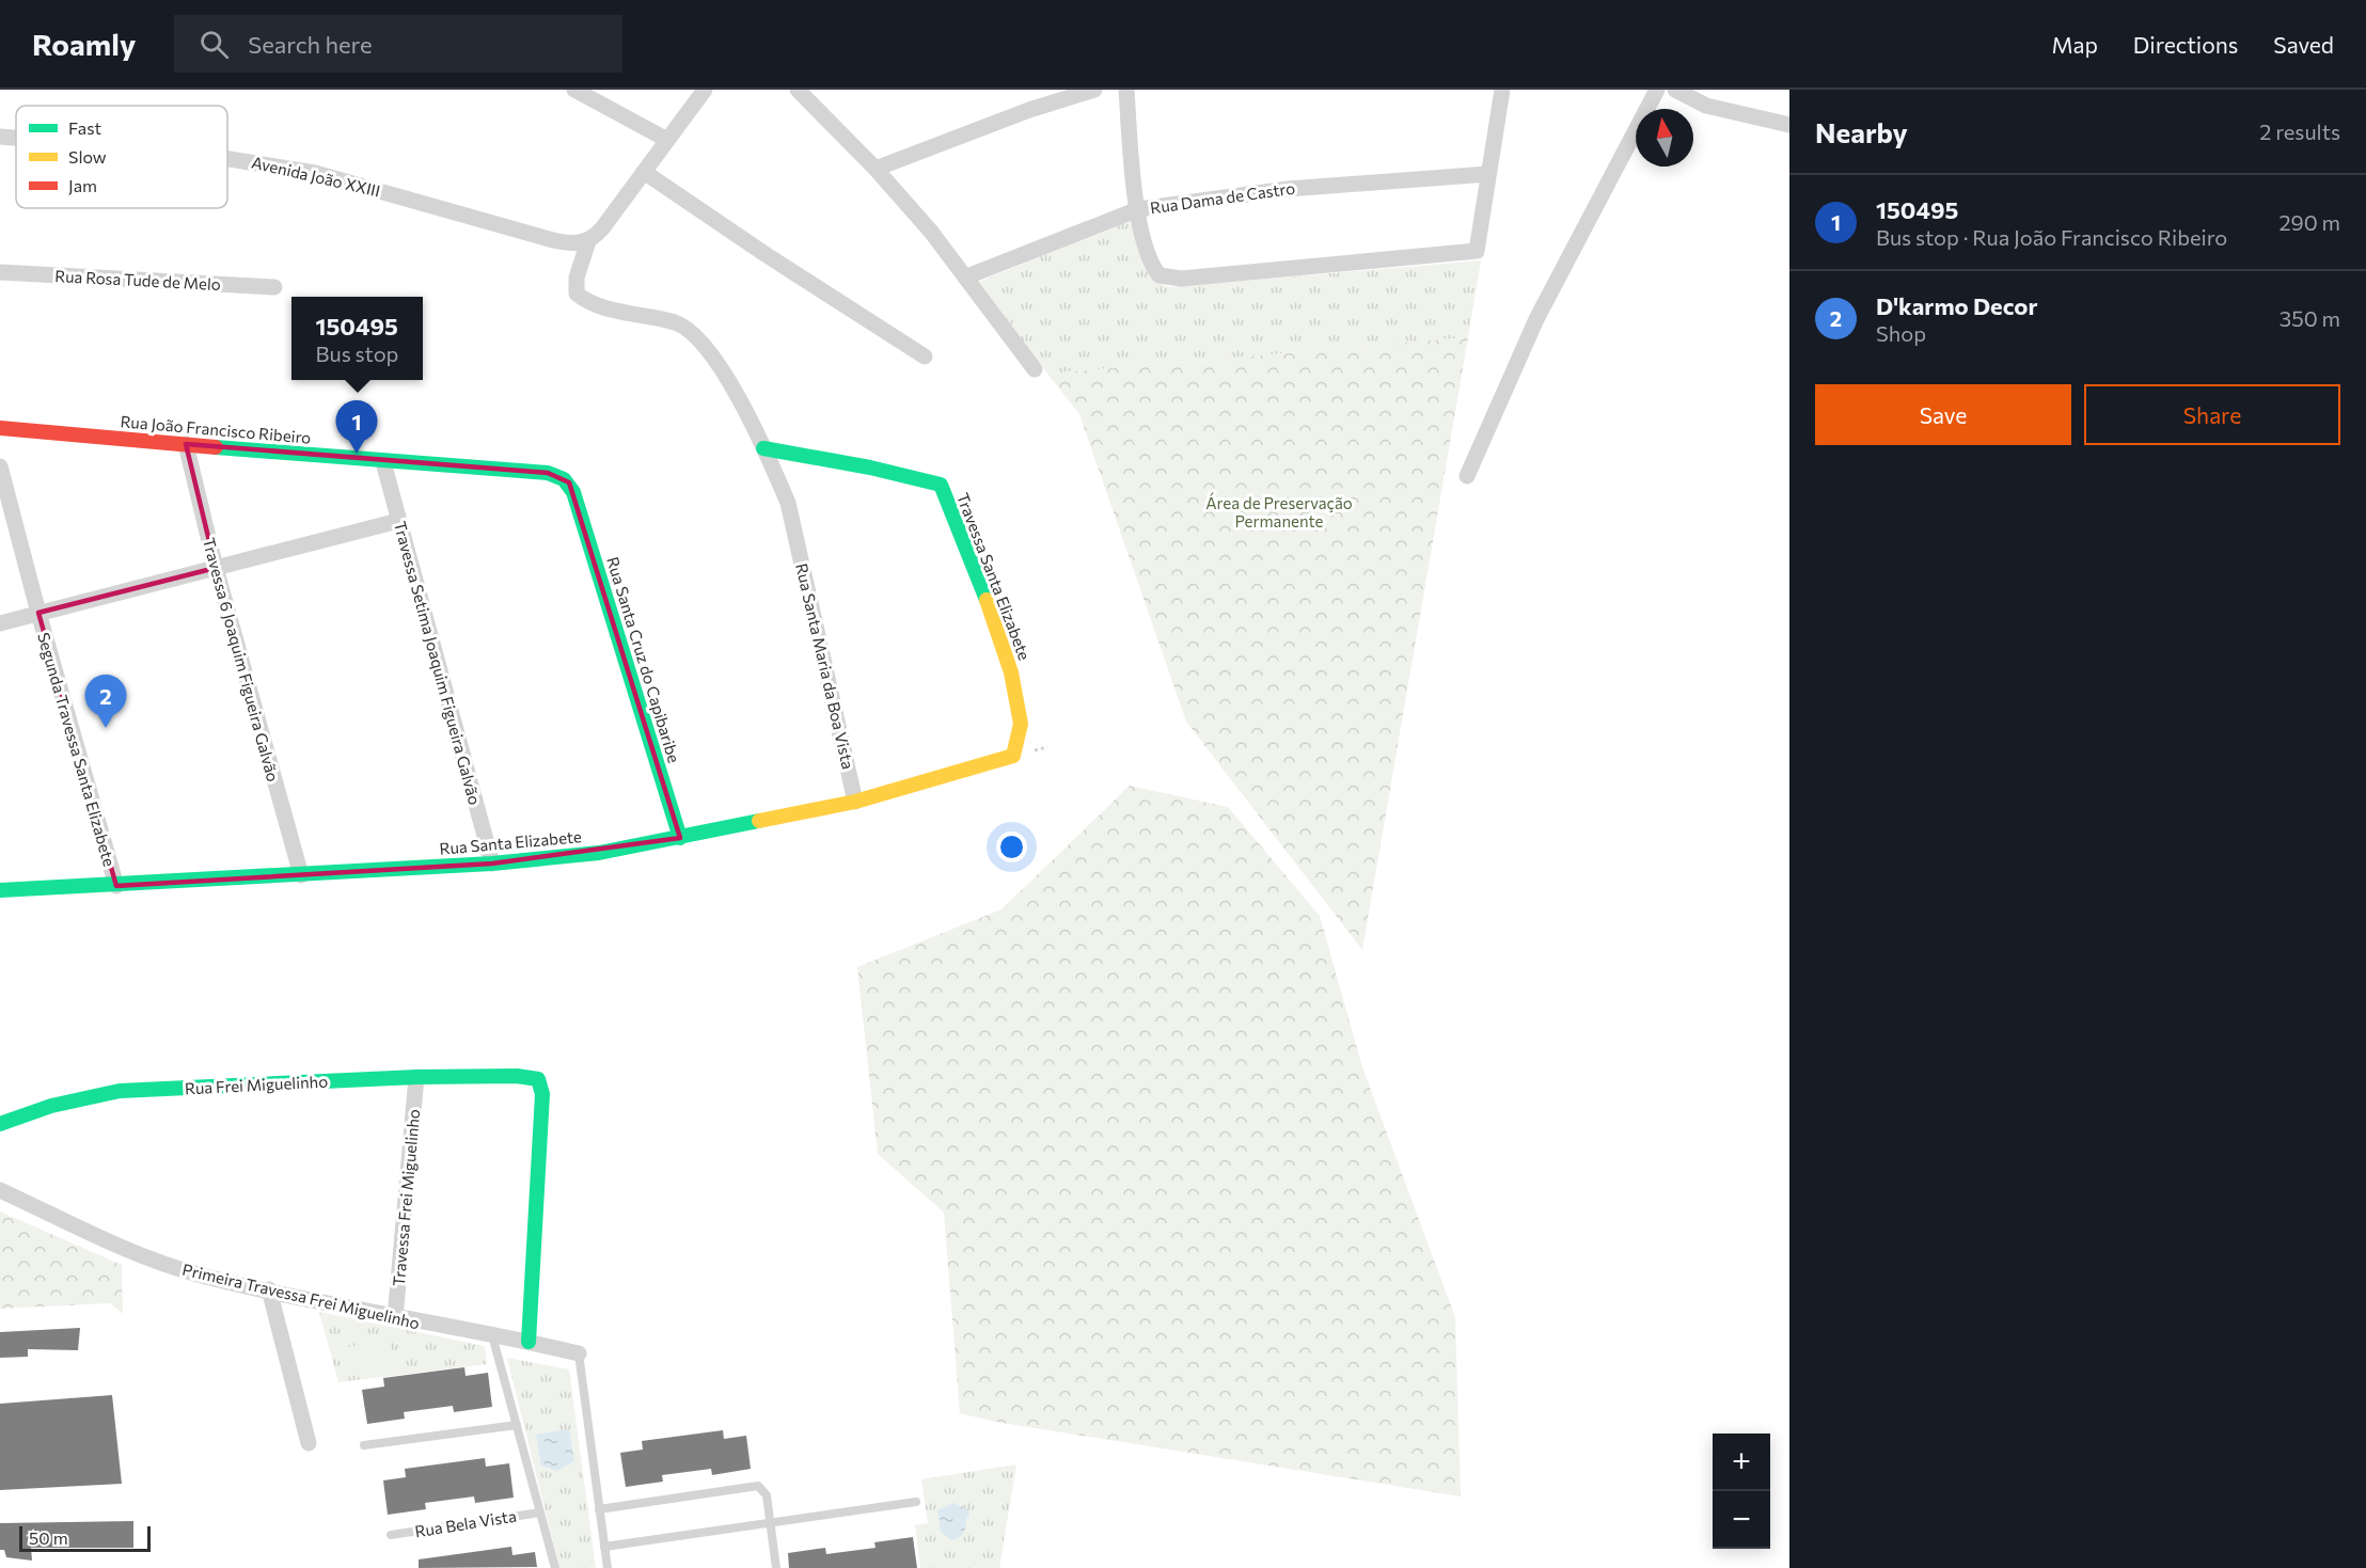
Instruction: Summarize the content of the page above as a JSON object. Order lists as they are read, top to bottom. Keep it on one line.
{"streets":{"street":["Avenida João XXIII","Rua Dama de Castro","Rua Rosa Tude de Melo","Rua João Francisco Ribeiro","Travessa Santa Elizabete","Travessa 6 Joaquim Figueira Galvão","Rua Santa Cruz do Capibaribe","Travessa Setima Joaquim Figueira Galvão","Rua Santa Maria da Boa Vista","Segunda Travessa Santa Elizabete","Rua Santa Elizabete","Rua Frei Miguelinho","Travessa Frei Miguelinho","Primeira Travessa Frei Miguelinho"],"lane":["Rua Bela Vista"]},"crossings":[["Avenida João XXIII","Rua Santa Maria da Boa Vista"],["Rua João Francisco Ribeiro","Travessa 6 Joaquim Figueira Galvão"],["Rua João Francisco Ribeiro","Rua Santa Cruz do Capibaribe"],["Rua João Francisco Ribeiro","Travessa Setima Joaquim Figueira Galvão"],["Travessa Santa Elizabete","Rua Santa Maria da Boa Vista"],["Travessa Santa Elizabete","Rua Santa Elizabete"],["Travessa 6 Joaquim Figueira Galvão","Rua Santa Elizabete"],["Rua Santa Cruz do Capibaribe","Rua Santa Elizabete"],["Travessa Setima Joaquim Figueira Galvão","Rua Santa Elizabete"],["Rua Santa Maria da Boa Vista","Rua Santa Elizabete"],["Segunda Travessa Santa Elizabete","Rua Santa Elizabete"],["Rua Frei Miguelinho","Travessa Frei Miguelinho"],["Rua Frei Miguelinho","Primeira Travessa Frei Miguelinho"],["Travessa Frei Miguelinho","Primeira Travessa Frei Miguelinho"]],"parks":["Área de Preservação Permanente"],"legend":["Fast","Slow","Jam"],"scale_bar":"50 m","north":"top","page":{"header":"Roamly","search":"Search here","nav":["Map","Directions","Saved"],"heading":["Nearby","2 results"],"list":[{"mark":"1","name":"150495","note":"Bus stop · Rua João Francisco Ribeiro","value":"290 m"},{"mark":"2","name":"D'karmo Decor","note":"Shop","value":"350 m"}],"popup":["150495","Bus stop"],"buttons":["Save","Share"],"pins":["1","2"],"map_buttons":["+","−"],"scale":"50 m"}}
